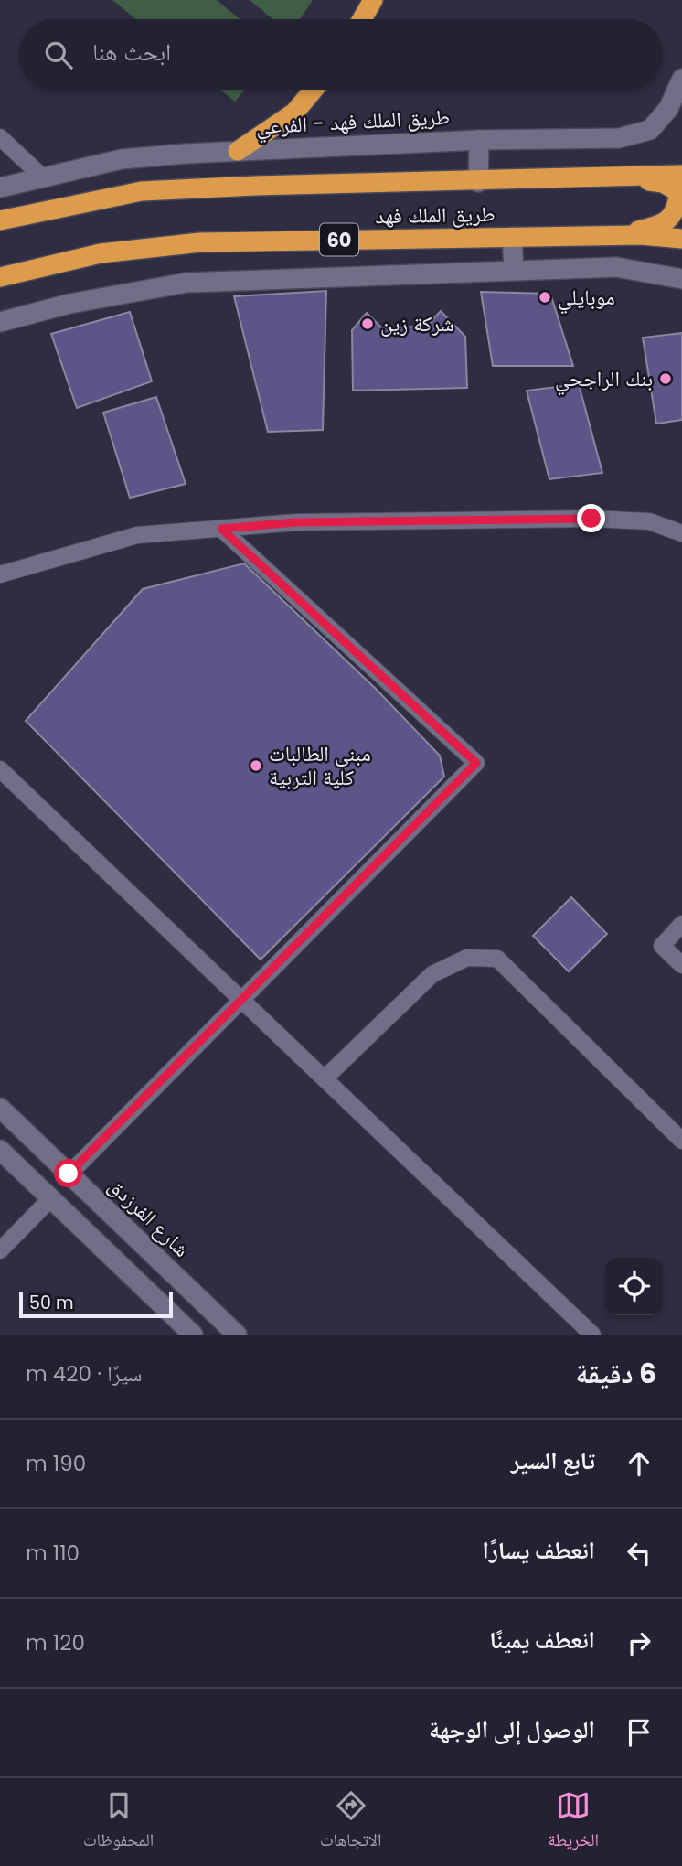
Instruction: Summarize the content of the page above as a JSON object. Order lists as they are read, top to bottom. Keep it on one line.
{"streets":{"highway":["طريق الملك فهد","60"],"main road":["طريق الملك فهد - الفرعي","شارع الفرزدق"]},"places":["موبايلي","شركة زين","بنك الراجحي","مبنى الطالبات كلية التربية"],"scale_bar":"50 m","page":{"search":"ابحث هنا","scale":"50 m","heading":["6 دقيقة","سيرًا · 420 m"],"list":[["تابع السير","190 m"],["انعطف يسارًا","110 m"],["انعطف يمينًا","120 m"],"الوصول إلى الوجهة"],"nav":["الخريطة","الاتجاهات","المحفوظات"]}}
